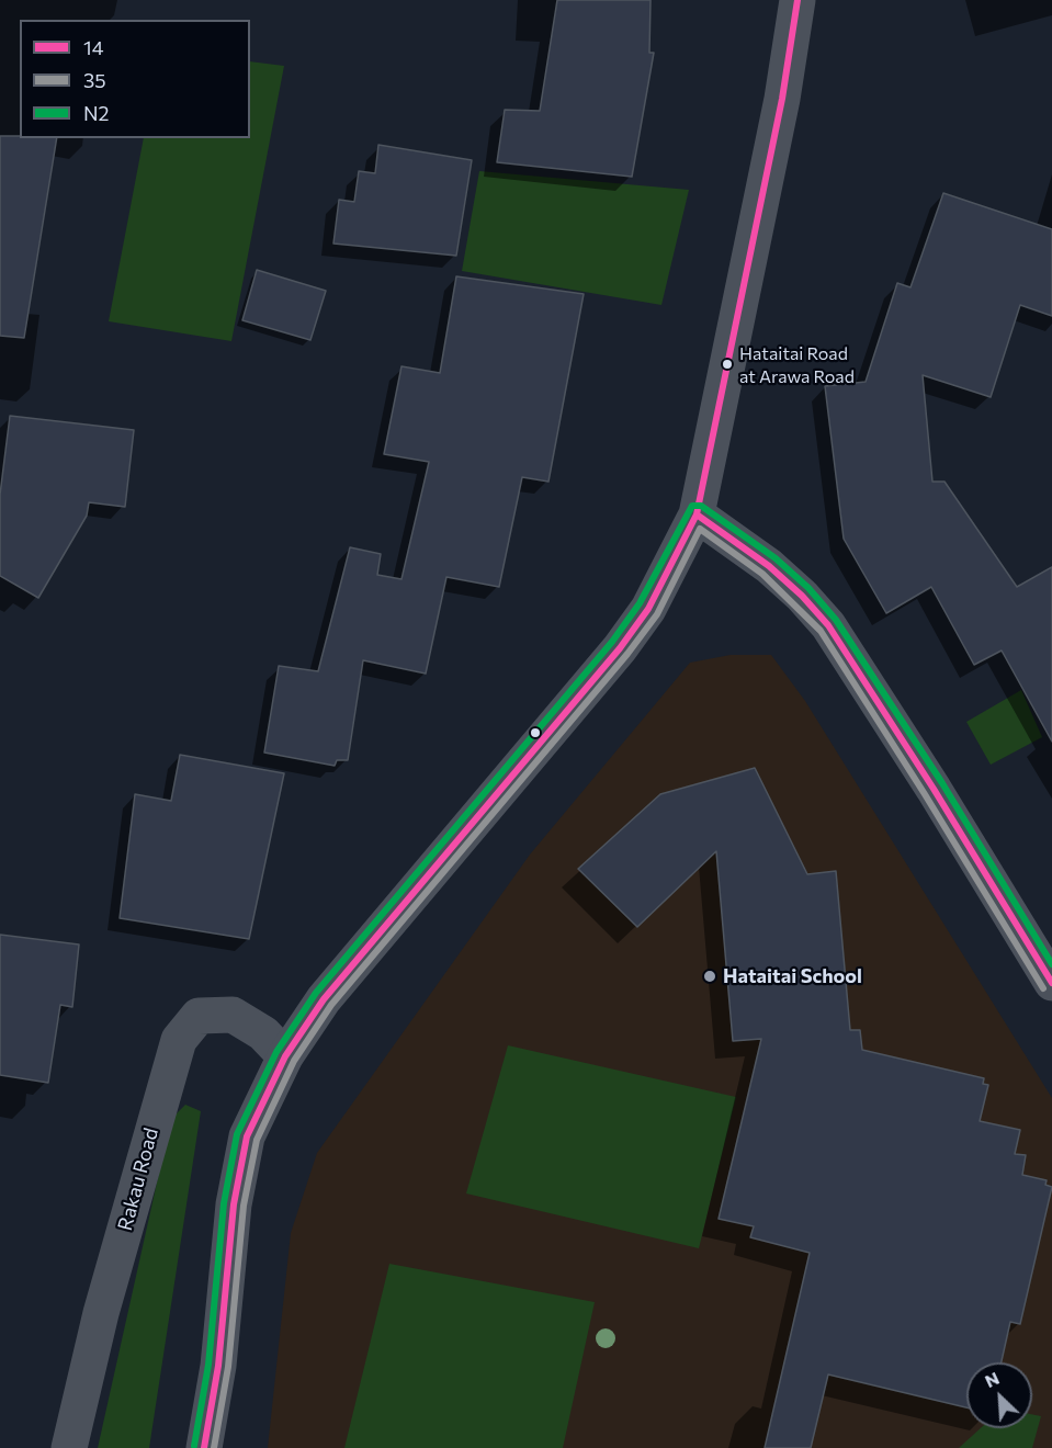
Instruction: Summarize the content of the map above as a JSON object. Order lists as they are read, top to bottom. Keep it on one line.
{"streets":{"street":["Rakau Road"]},"places":["Hataitai Road at Arawa Road","Hataitai School"],"lines":["transit line 14","transit line N2","transit line 35"],"legend":["14","35","N2"],"north":"top left"}
